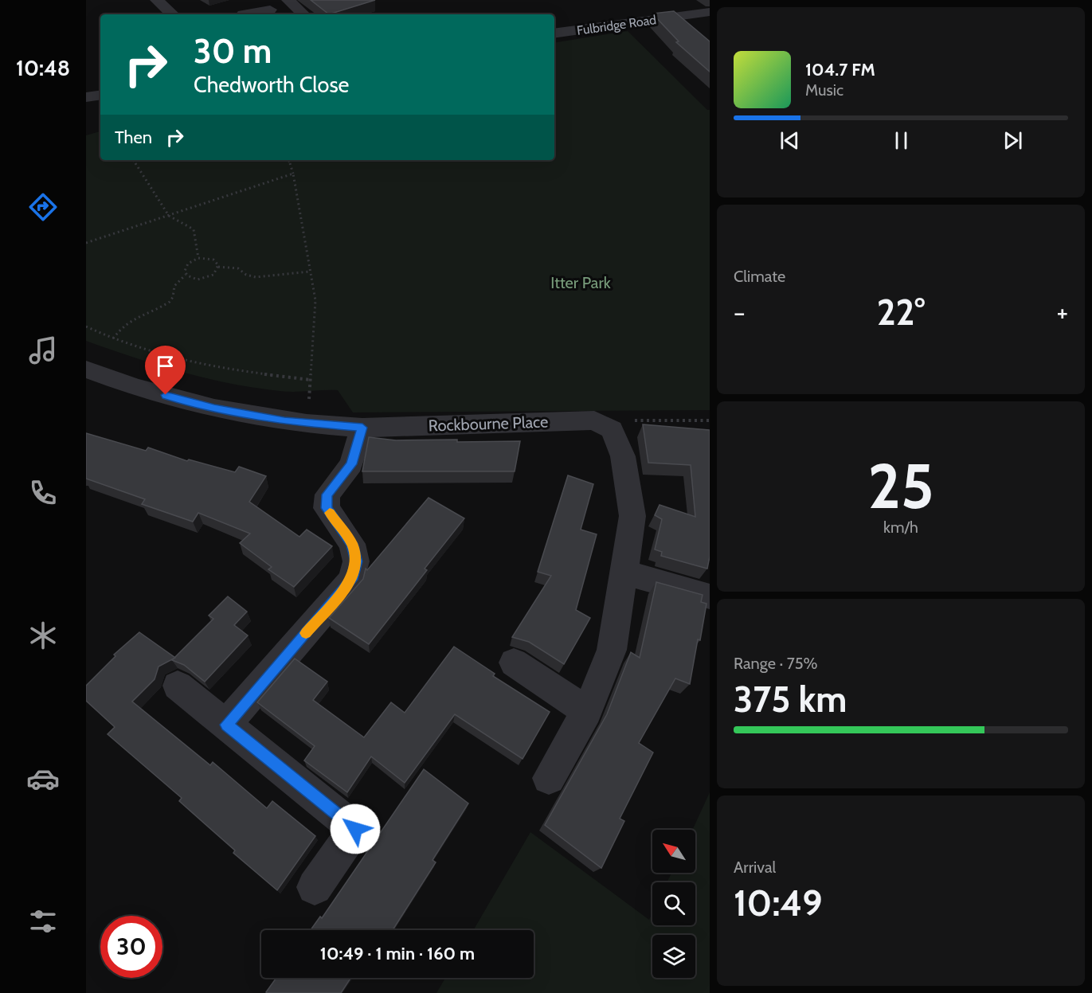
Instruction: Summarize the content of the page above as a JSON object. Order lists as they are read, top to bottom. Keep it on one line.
{"streets":{"street":["Fulbridge Road","Rockbourne Place"]},"parks":["Itter Park"],"north":"top left","page":{"tabs":"10:48","turn":["30 m","Chedworth Close"],"song":["104.7 FM","Music"],"then":"Then","tile":["Climate",["25","km/h"],["Range · 75%","375 km"],["Arrival","10:49"]],"heat":["−","22°","+"],"limit":"30","trip":"10:49 · 1 min · 160 m"}}
